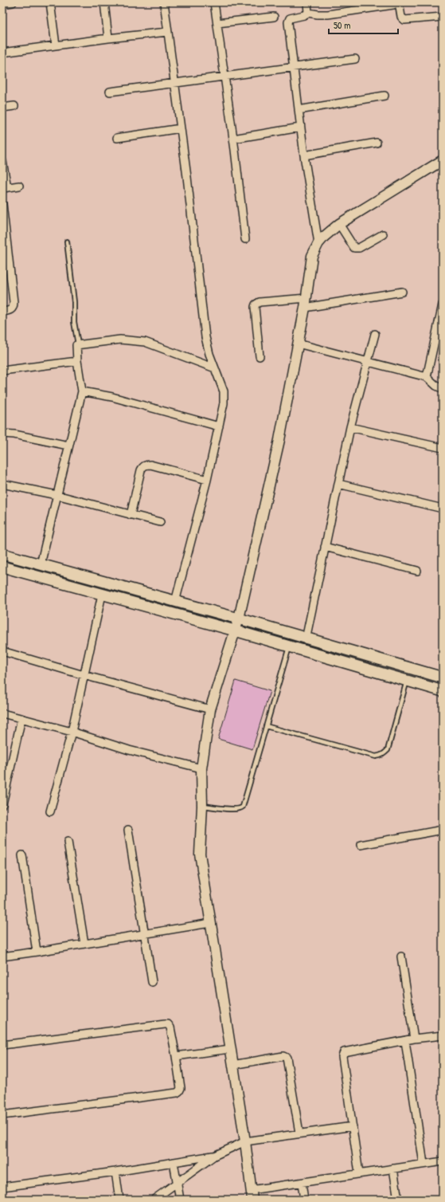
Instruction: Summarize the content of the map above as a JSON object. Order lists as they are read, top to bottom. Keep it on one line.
{"scale_bar":"50 m"}
